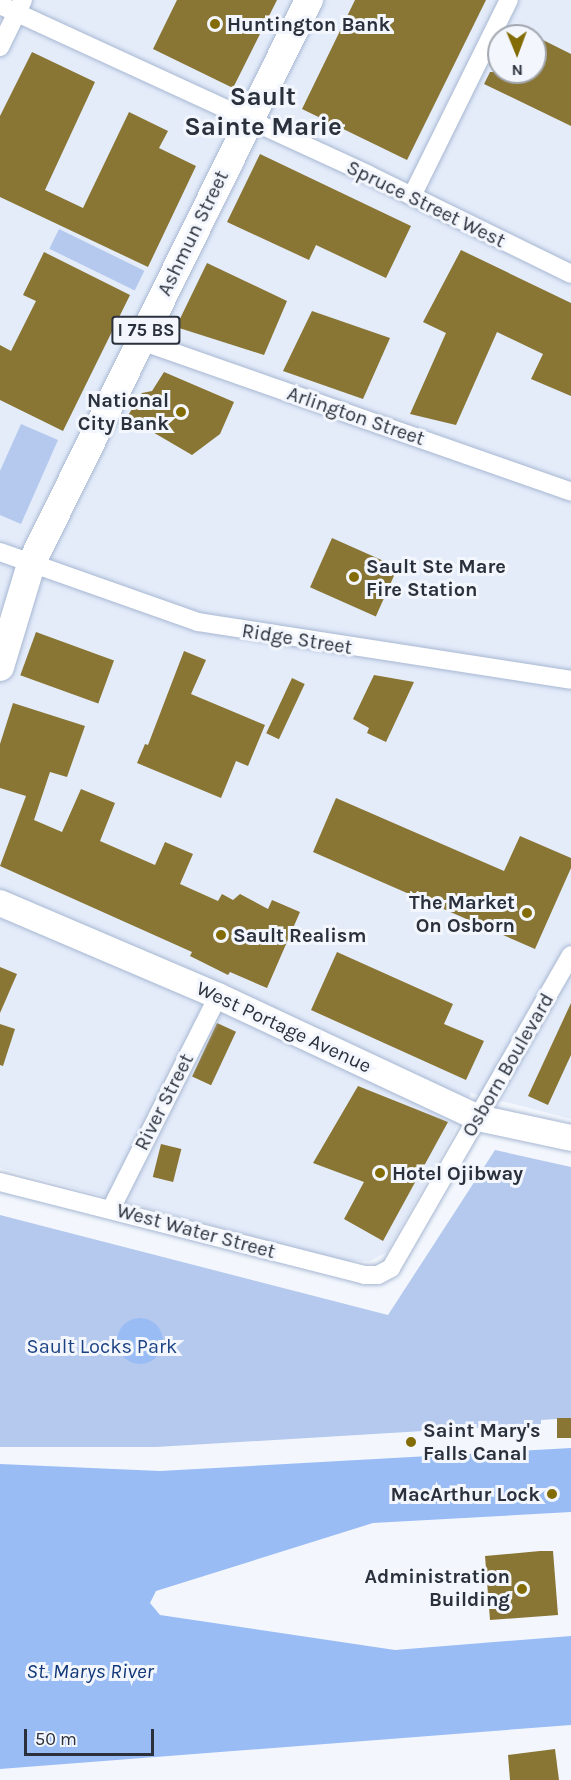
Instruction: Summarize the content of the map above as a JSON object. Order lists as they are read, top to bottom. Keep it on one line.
{"streets":{"main road":["Ashmun Street","I 75 BS"],"street":["Spruce Street West","Arlington Street","Ridge Street","West Portage Avenue","Osborn Boulevard","River Street","West Water Street"]},"crossings":[["Spruce Street West","Ashmun Street"],["Ashmun Street","Arlington Street"],["Ashmun Street","Ridge Street"],["West Portage Avenue","Osborn Boulevard"],["West Portage Avenue","River Street"],["Osborn Boulevard","West Water Street"],["River Street","West Water Street"]],"districts":["Sault Sainte Marie"],"water":["St. Marys River"],"parks":["Sault Locks Park"],"places":["Huntington Bank","National City Bank","Sault Ste Mare Fire Station","The Market On Osborn","Sault Realism","Hotel Ojibway","Saint Mary's Falls Canal","MacArthur Lock","Administration Building"],"scale_bar":"50 m","north":"bottom"}
